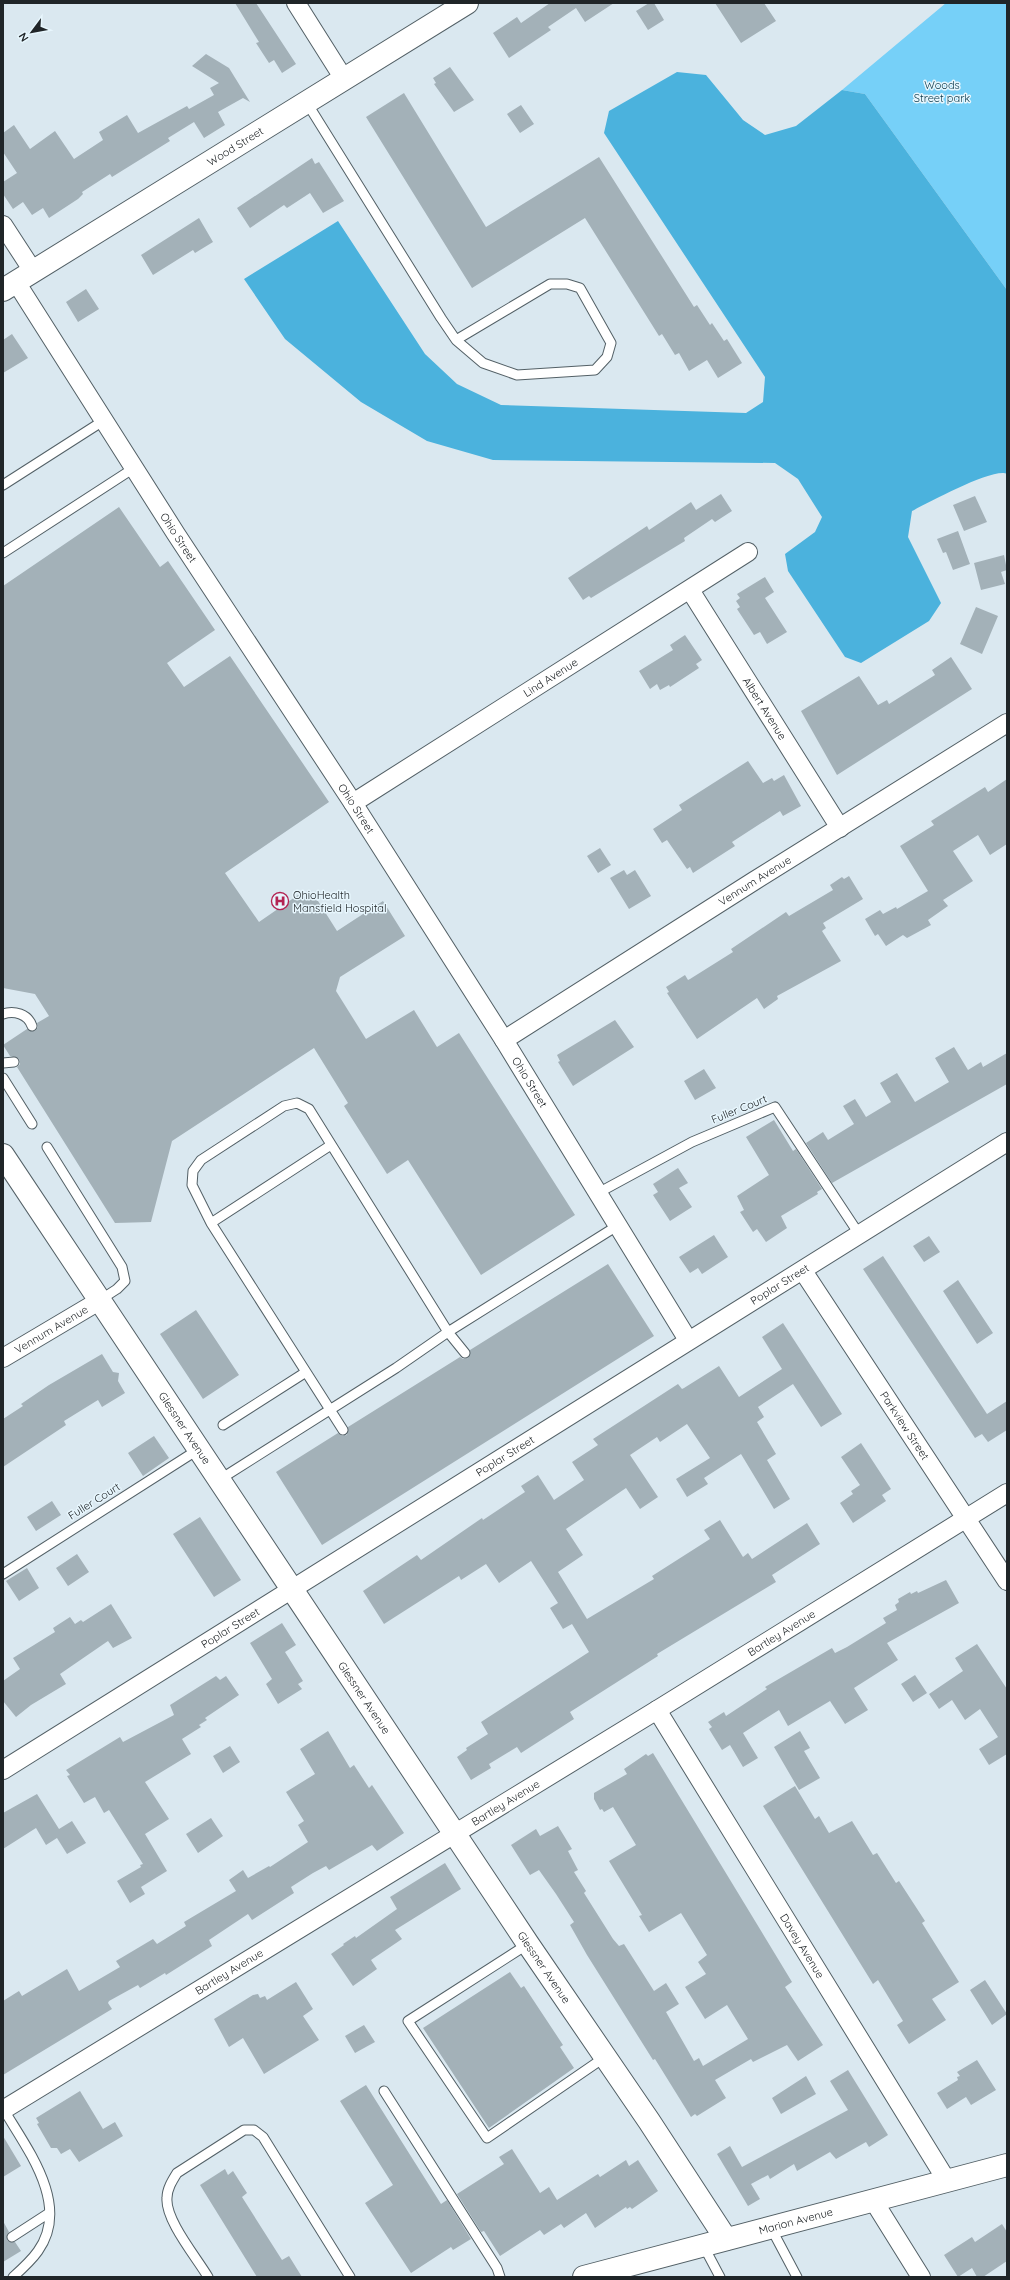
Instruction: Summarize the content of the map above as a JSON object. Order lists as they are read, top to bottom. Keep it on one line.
{"streets":{"street":["Wood Street","Ohio Street","Lind Avenue","Albert Avenue","Vennum Avenue","Poplar Street","Parkview Street","Glessner Avenue","Bartley Avenue","Davey Avenue","Marion Avenue"],"lane":["Fuller Court"]},"crossings":[["Wood Street","Ohio Street"],["Ohio Street","Lind Avenue"],["Ohio Street","Vennum Avenue"],["Ohio Street","Fuller Court"],["Ohio Street","Poplar Street"],["Lind Avenue","Albert Avenue"],["Albert Avenue","Vennum Avenue"],["Vennum Avenue","Glessner Avenue"],["Fuller Court","Poplar Street"],["Fuller Court","Glessner Avenue"],["Poplar Street","Parkview Street"],["Poplar Street","Glessner Avenue"],["Parkview Street","Bartley Avenue"],["Glessner Avenue","Bartley Avenue"],["Glessner Avenue","Marion Avenue"],["Bartley Avenue","Davey Avenue"],["Davey Avenue","Marion Avenue"]],"parks":["Woods Street park"],"places":{"hospital":["OhioHealth Mansfield Hospital"]},"north":"bottom left"}
